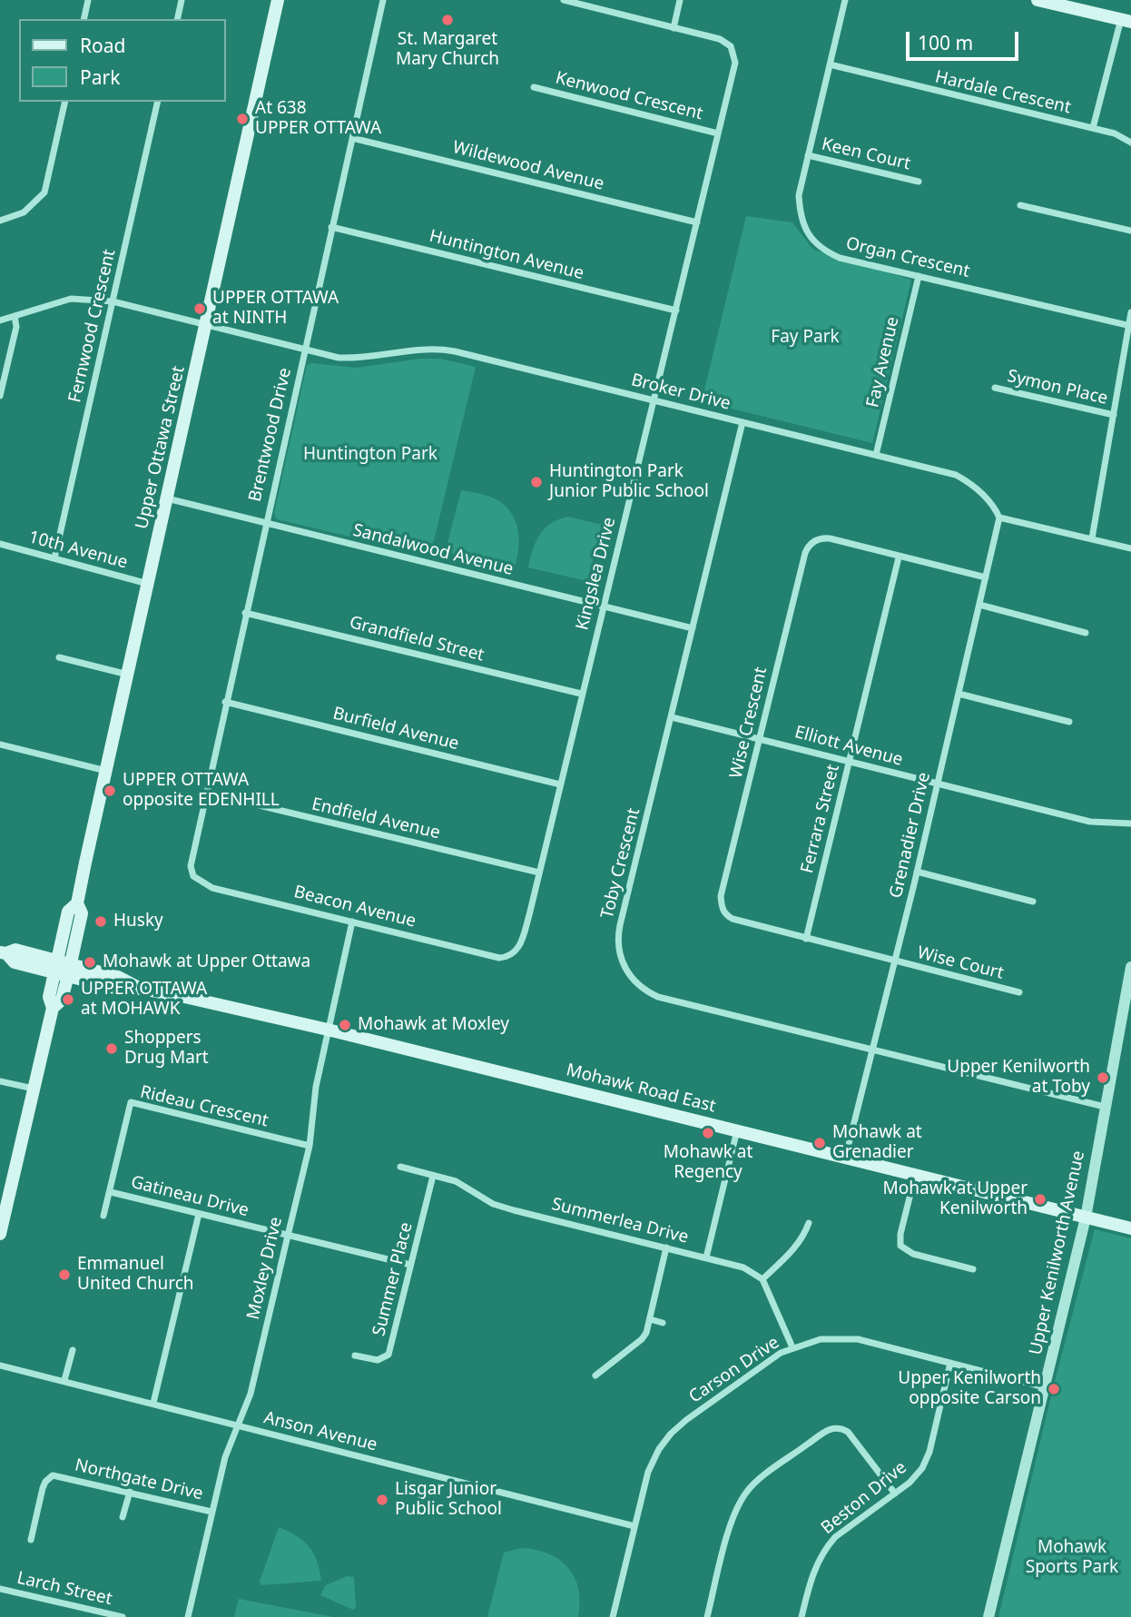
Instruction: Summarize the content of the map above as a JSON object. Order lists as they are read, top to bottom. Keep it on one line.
{"streets":{"main road":["Upper Ottawa Street","Mohawk Road East"],"street":["Hardale Crescent","Kenwood Crescent","Keen Court","Wildewood Avenue","Huntington Avenue","Organ Crescent","Fernwood Crescent","Fay Avenue","Symon Place","Broker Drive","Brentwood Drive","10th Avenue","Sandalwood Avenue","Kingslea Drive","Grandfield Street","Wise Crescent","Burfield Avenue","Elliott Avenue","Endfield Avenue","Ferrara Street","Grenadier Drive","Toby Crescent","Beacon Avenue","Wise Court","Rideau Crescent","Gatineau Drive","Summerlea Drive","Upper Kenilworth Avenue","Moxley Drive","Summer Place","Carson Drive","Anson Avenue","Northgate Drive","Beston Drive","Larch Street"]},"crossings":[["Hardale Crescent","Organ Crescent"],["Kenwood Crescent","Kingslea Drive"],["Keen Court","Organ Crescent"],["Wildewood Avenue","Brentwood Drive"],["Wildewood Avenue","Kingslea Drive"],["Huntington Avenue","Brentwood Drive"],["Huntington Avenue","Kingslea Drive"],["Organ Crescent","Fay Avenue"],["Fernwood Crescent","Broker Drive"],["Fernwood Crescent","10th Avenue"],["Fay Avenue","Broker Drive"],["Broker Drive","Brentwood Drive"],["Broker Drive","Upper Ottawa Street"],["Broker Drive","Kingslea Drive"],["Broker Drive","Grenadier Drive"],["Broker Drive","Toby Crescent"],["Brentwood Drive","Sandalwood Avenue"],["Brentwood Drive","Grandfield Street"],["Brentwood Drive","Burfield Avenue"],["Brentwood Drive","Endfield Avenue"],["Brentwood Drive","Beacon Avenue"],["Upper Ottawa Street","10th Avenue"],["Upper Ottawa Street","Sandalwood Avenue"],["Upper Ottawa Street","Mohawk Road East"],["Sandalwood Avenue","Kingslea Drive"],["Sandalwood Avenue","Toby Crescent"],["Kingslea Drive","Grandfield Street"],["Kingslea Drive","Burfield Avenue"],["Kingslea Drive","Endfield Avenue"],["Kingslea Drive","Beacon Avenue"],["Wise Crescent","Elliott Avenue"],["Wise Crescent","Ferrara Street"],["Wise Crescent","Grenadier Drive"],["Wise Crescent","Wise Court"],["Elliott Avenue","Ferrara Street"],["Elliott Avenue","Grenadier Drive"],["Elliott Avenue","Toby Crescent"],["Grenadier Drive","Toby Crescent"],["Grenadier Drive","Wise Court"],["Grenadier Drive","Mohawk Road East"],["Toby Crescent","Upper Kenilworth Avenue"],["Beacon Avenue","Moxley Drive"],["Mohawk Road East","Upper Kenilworth Avenue"],["Mohawk Road East","Moxley Drive"],["Rideau Crescent","Gatineau Drive"],["Rideau Crescent","Moxley Drive"],["Gatineau Drive","Moxley Drive"],["Gatineau Drive","Summer Place"],["Summerlea Drive","Summer Place"],["Upper Kenilworth Avenue","Carson Drive"],["Moxley Drive","Anson Avenue"],["Moxley Drive","Northgate Drive"],["Carson Drive","Anson Avenue"],["Carson Drive","Beston Drive"]],"parks":["Fay Park","Huntington Park","Mohawk Sports Park"],"places":["St. Margaret Mary Church","At 638 UPPER OTTAWA","UPPER OTTAWA at NINTH","Huntington Park Junior Public School","UPPER OTTAWA opposite EDENHILL","Husky","Mohawk at Upper Ottawa","UPPER OTTAWA at MOHAWK","Mohawk at Moxley","Shoppers Drug Mart","Upper Kenilworth at Toby","Mohawk at Regency","Mohawk at Grenadier","Mohawk at Upper Kenilworth","Emmanuel United Church","Upper Kenilworth opposite Carson","Lisgar Junior Public School"],"legend":["Road","Park"],"scale_bar":"100 m"}
